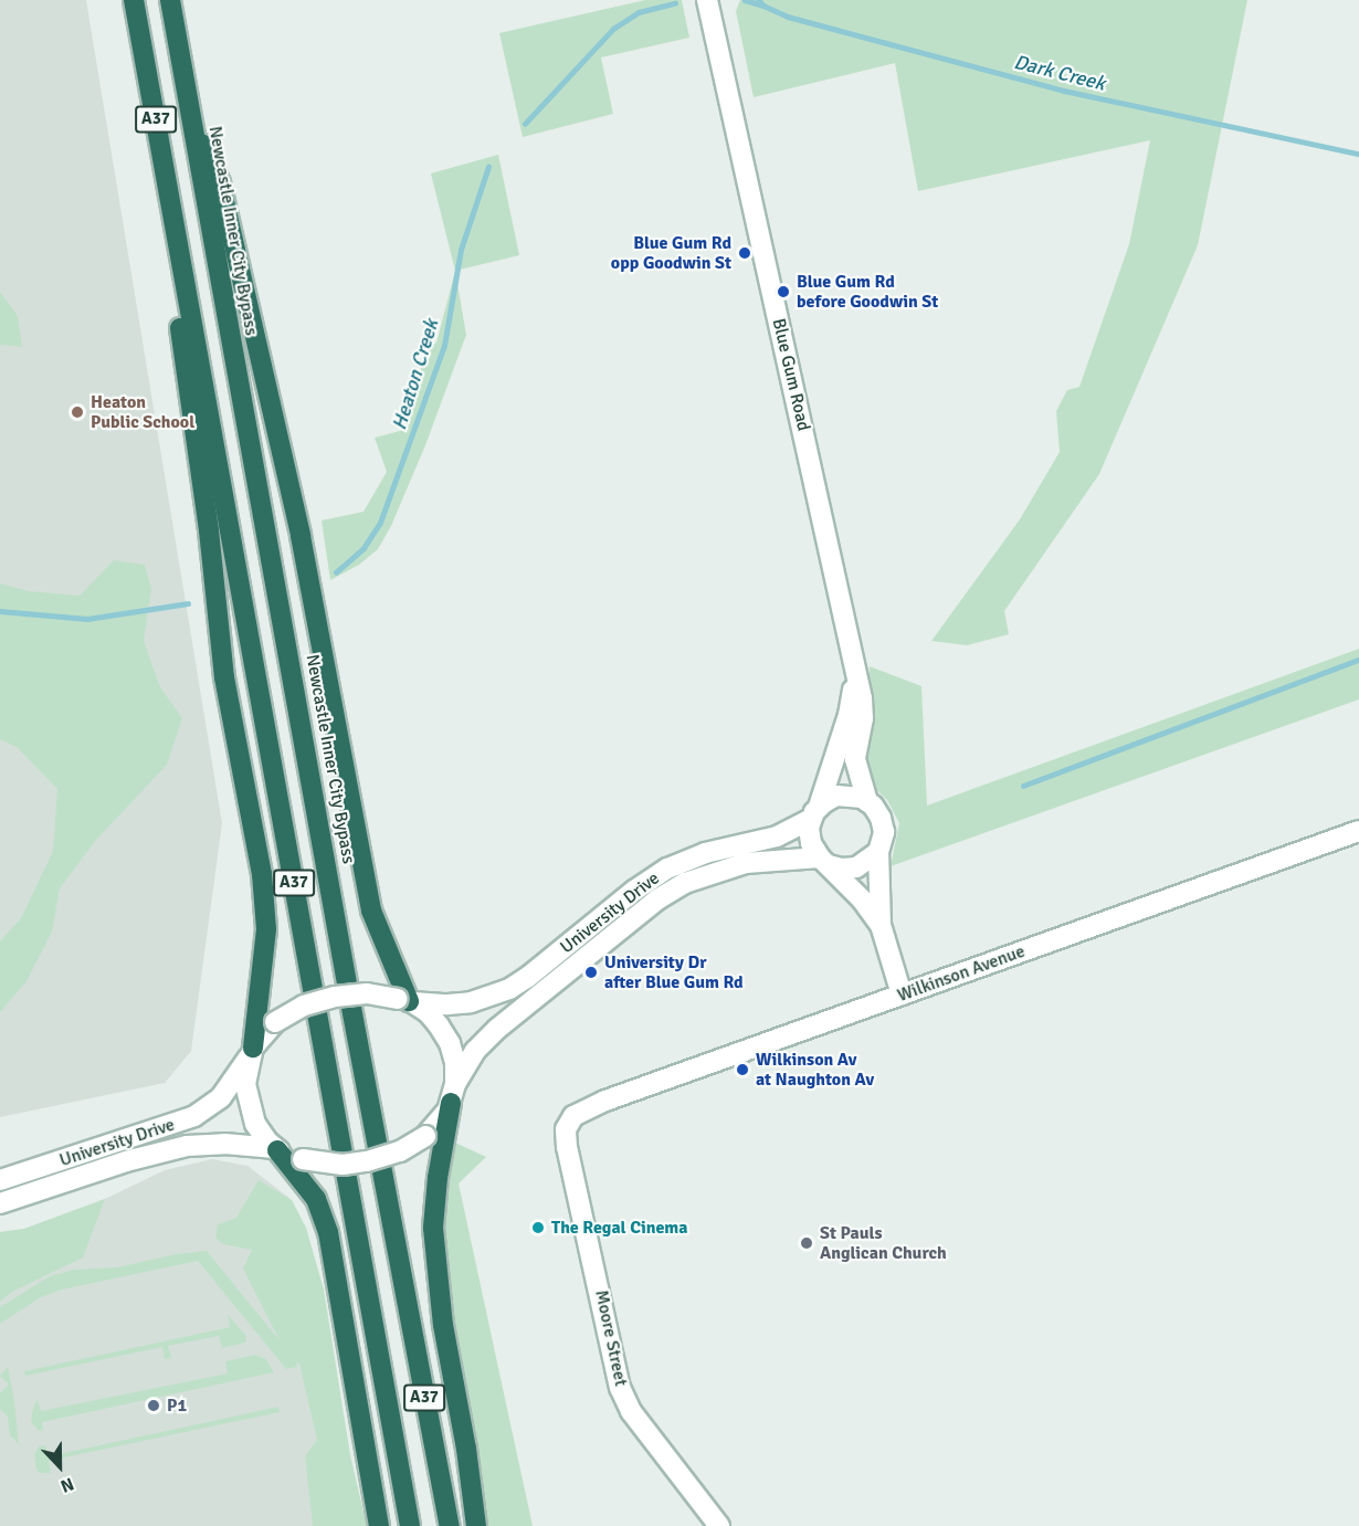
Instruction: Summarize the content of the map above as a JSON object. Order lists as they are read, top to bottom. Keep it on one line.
{"streets":{"highway":["A37","Newcastle Inner City Bypass"],"main road":["Blue Gum Road","University Drive","Wilkinson Avenue","Moore Street"]},"crossings":[["Blue Gum Road","University Drive"],["Blue Gum Road","Wilkinson Avenue"],["Wilkinson Avenue","Moore Street"]],"water":["Dark Creek","Heaton Creek"],"places":["Blue Gum Rd opp Goodwin St","Blue Gum Rd before Goodwin St","Heaton Public School","University Dr after Blue Gum Rd","Wilkinson Av at Naughton Av","The Regal Cinema","St Pauls Anglican Church","P1"],"north":"bottom"}
